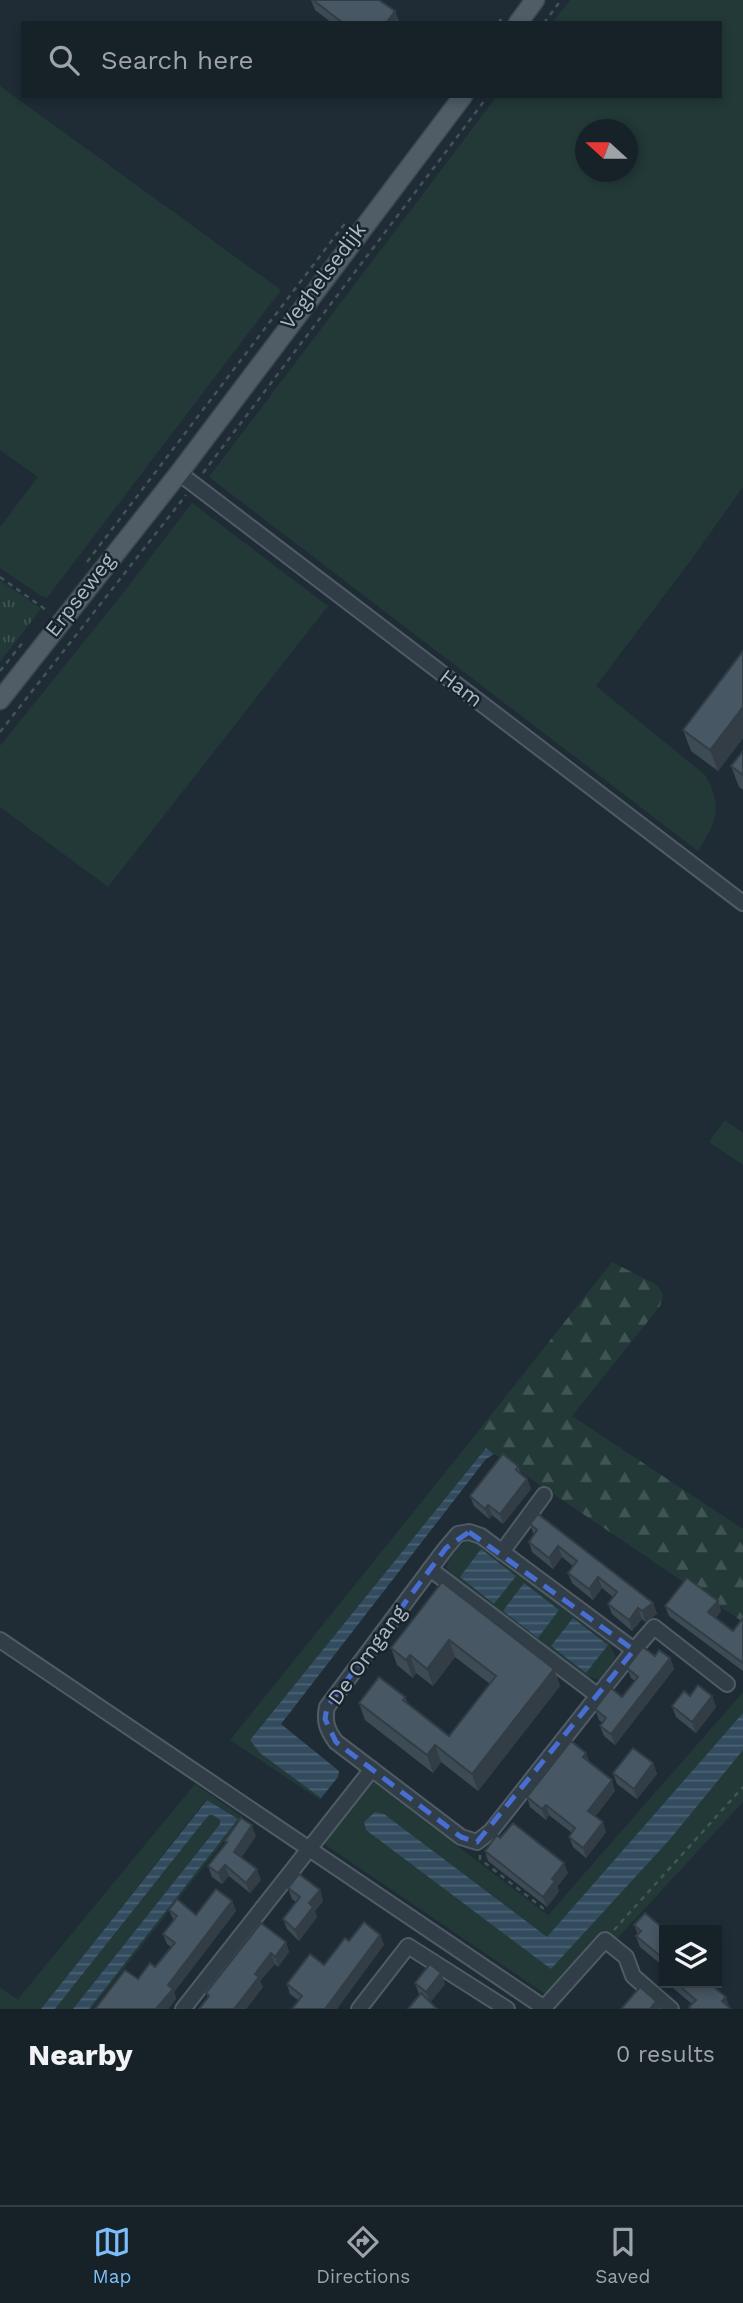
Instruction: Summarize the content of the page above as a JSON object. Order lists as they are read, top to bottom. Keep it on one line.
{"streets":{"main road":["Veghelsedijk","Erpseweg"],"street":["Ham","De Omgang"]},"crossings":[["Veghelsedijk","Erpseweg"],["Veghelsedijk","Ham"],["Erpseweg","Ham"]],"north":"left","page":{"search":"Search here","heading":["Nearby","0 results"],"nav":["Map","Directions","Saved"]}}
